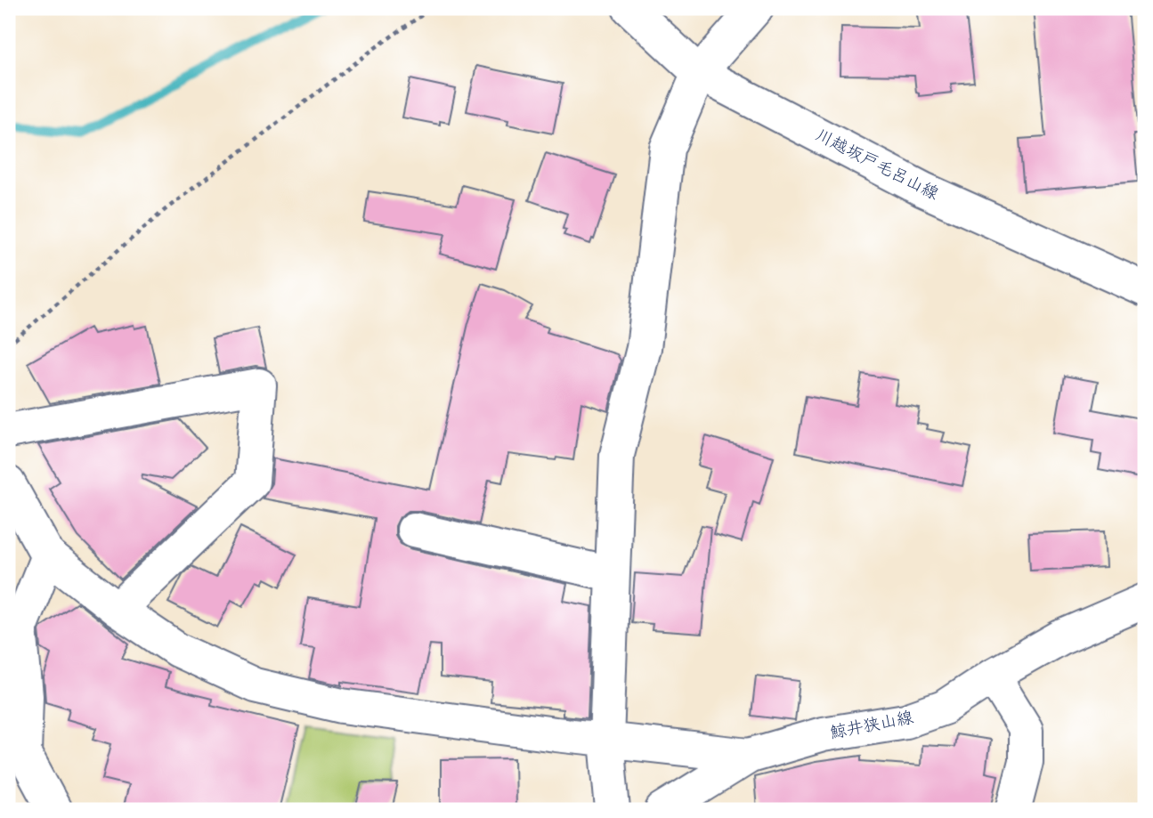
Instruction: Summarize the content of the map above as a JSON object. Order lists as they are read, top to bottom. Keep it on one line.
{"streets":{"street":["川越坂戸毛呂山線","鯨井狭山線"]}}
